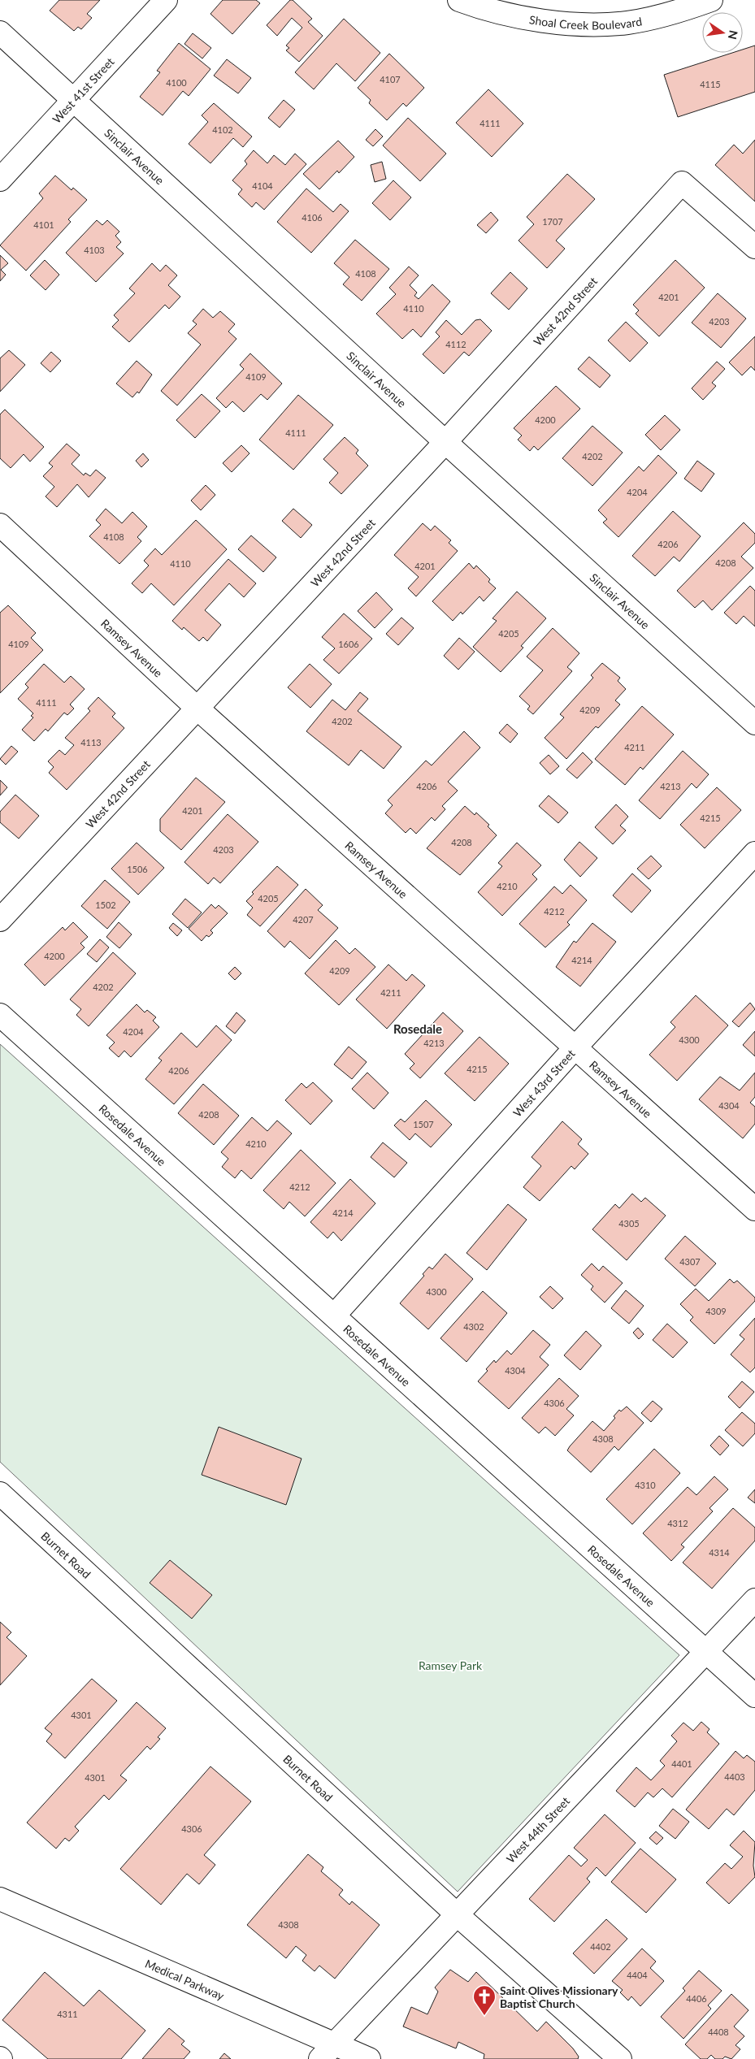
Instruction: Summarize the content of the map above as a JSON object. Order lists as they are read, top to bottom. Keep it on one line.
{"streets":{"street":["Shoal Creek Boulevard","West 41st Street","Sinclair Avenue","West 42nd Street","Ramsey Avenue","West 43rd Street","Rosedale Avenue","Burnet Road","West 44th Street","Medical Parkway"]},"crossings":[["West 41st Street","Sinclair Avenue"],["Sinclair Avenue","West 42nd Street"],["West 42nd Street","Ramsey Avenue"],["Ramsey Avenue","West 43rd Street"],["West 43rd Street","Rosedale Avenue"],["Rosedale Avenue","West 44th Street"],["Burnet Road","West 44th Street"],["West 44th Street","Medical Parkway"]],"districts":["Rosedale"],"parks":["Ramsey Park"],"places":{"church":["Saint Olives Missionary Baptist Church"]},"house_numbers":["4107","4100","4115","4111","4102","4104","4106","1707","4101","4103","4108","4201","4110","4203","4112","4109","4200","4111","4202","4204","4108","4206","4208","4110","4201","4205","4109","1606","4111","4209","4202","4113","4211","4206","4213","4201","4215","4208","4203","1506","4210","4205","1502","4212","4207","4200","4214","4209","4202","4211","4204","4300","4213","4215","4206","4304","4208","1507","4210","4212","4214","4305","4307","4300","4309","4302","4304","4306","4308","4310","4312","4314","4301","4401","4403","4301","4306","4308","4402","4404","4406","4311","4408"],"north":"right"}
